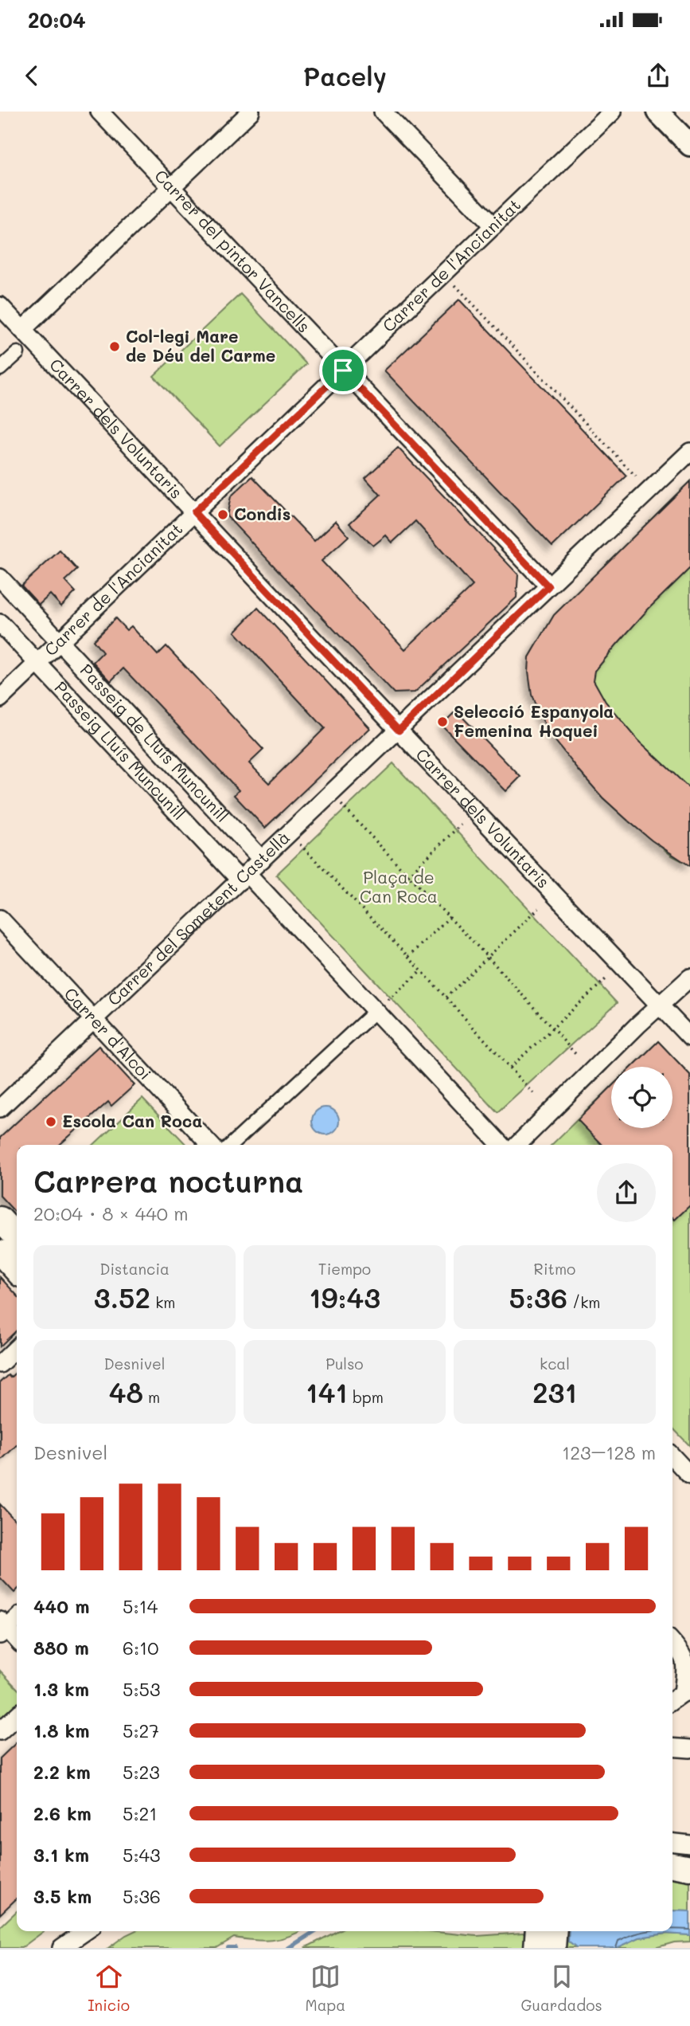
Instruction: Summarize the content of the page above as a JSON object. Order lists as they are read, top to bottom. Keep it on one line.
{"streets":{"street":["Carrer del pintor Vancells","Carrer de l'Ancianitat","Carrer dels Voluntaris","Passeig de Lluís Muncunill","Passeig Lluís Muncunill","Carrer del Sometent Castellà","Carrer d'Alcoi"]},"crossings":[["Carrer del pintor Vancells","Carrer de l'Ancianitat"],["Carrer del pintor Vancells","Carrer del Sometent Castellà"],["Carrer de l'Ancianitat","Carrer dels Voluntaris"],["Carrer de l'Ancianitat","Passeig de Lluís Muncunill"],["Carrer de l'Ancianitat","Passeig Lluís Muncunill"],["Carrer dels Voluntaris","Carrer del Sometent Castellà"],["Passeig de Lluís Muncunill","Carrer del Sometent Castellà"],["Passeig Lluís Muncunill","Carrer del Sometent Castellà"],["Carrer del Sometent Castellà","Carrer d'Alcoi"]],"parks":["Plaça de Can Roca"],"places":["Col-legi Mare de Déu del Carme","Condis","Selecció Espanyola Femenina Hoquei","Escola Can Roca"],"page":{"status":"20:04","header":"Pacely","heading":["Carrera nocturna","20:04 · 8 × 440 m"],"stats":[["Distancia","3.52 km"],["Tiempo","19:43"],["Ritmo","5:36 /km"],["Desnivel","48 m"],["Pulso","141 bpm"],["kcal","231"]],"chart":["Desnivel","123–128 m"],"list":[{"name":"440 m","note":"5:14"},{"name":"880 m","note":"6:10"},{"name":"1.3 km","note":"5:53"},{"name":"1.8 km","note":"5:27"},{"name":"2.2 km","note":"5:23"},{"name":"2.6 km","note":"5:21"},{"name":"3.1 km","note":"5:43"},{"name":"3.5 km","note":"5:36"}],"tabs":["Inicio","Mapa","Guardados"]}}
